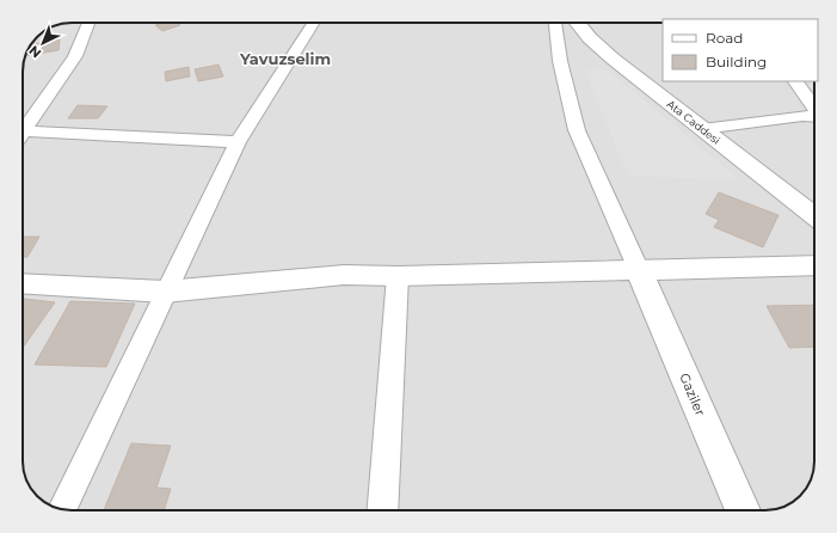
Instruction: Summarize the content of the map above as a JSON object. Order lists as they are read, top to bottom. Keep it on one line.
{"streets":{"street":["Ata Caddesi","Gaziler"]},"districts":["Yavuzselim"],"legend":["Road","Building"],"north":"bottom left"}
